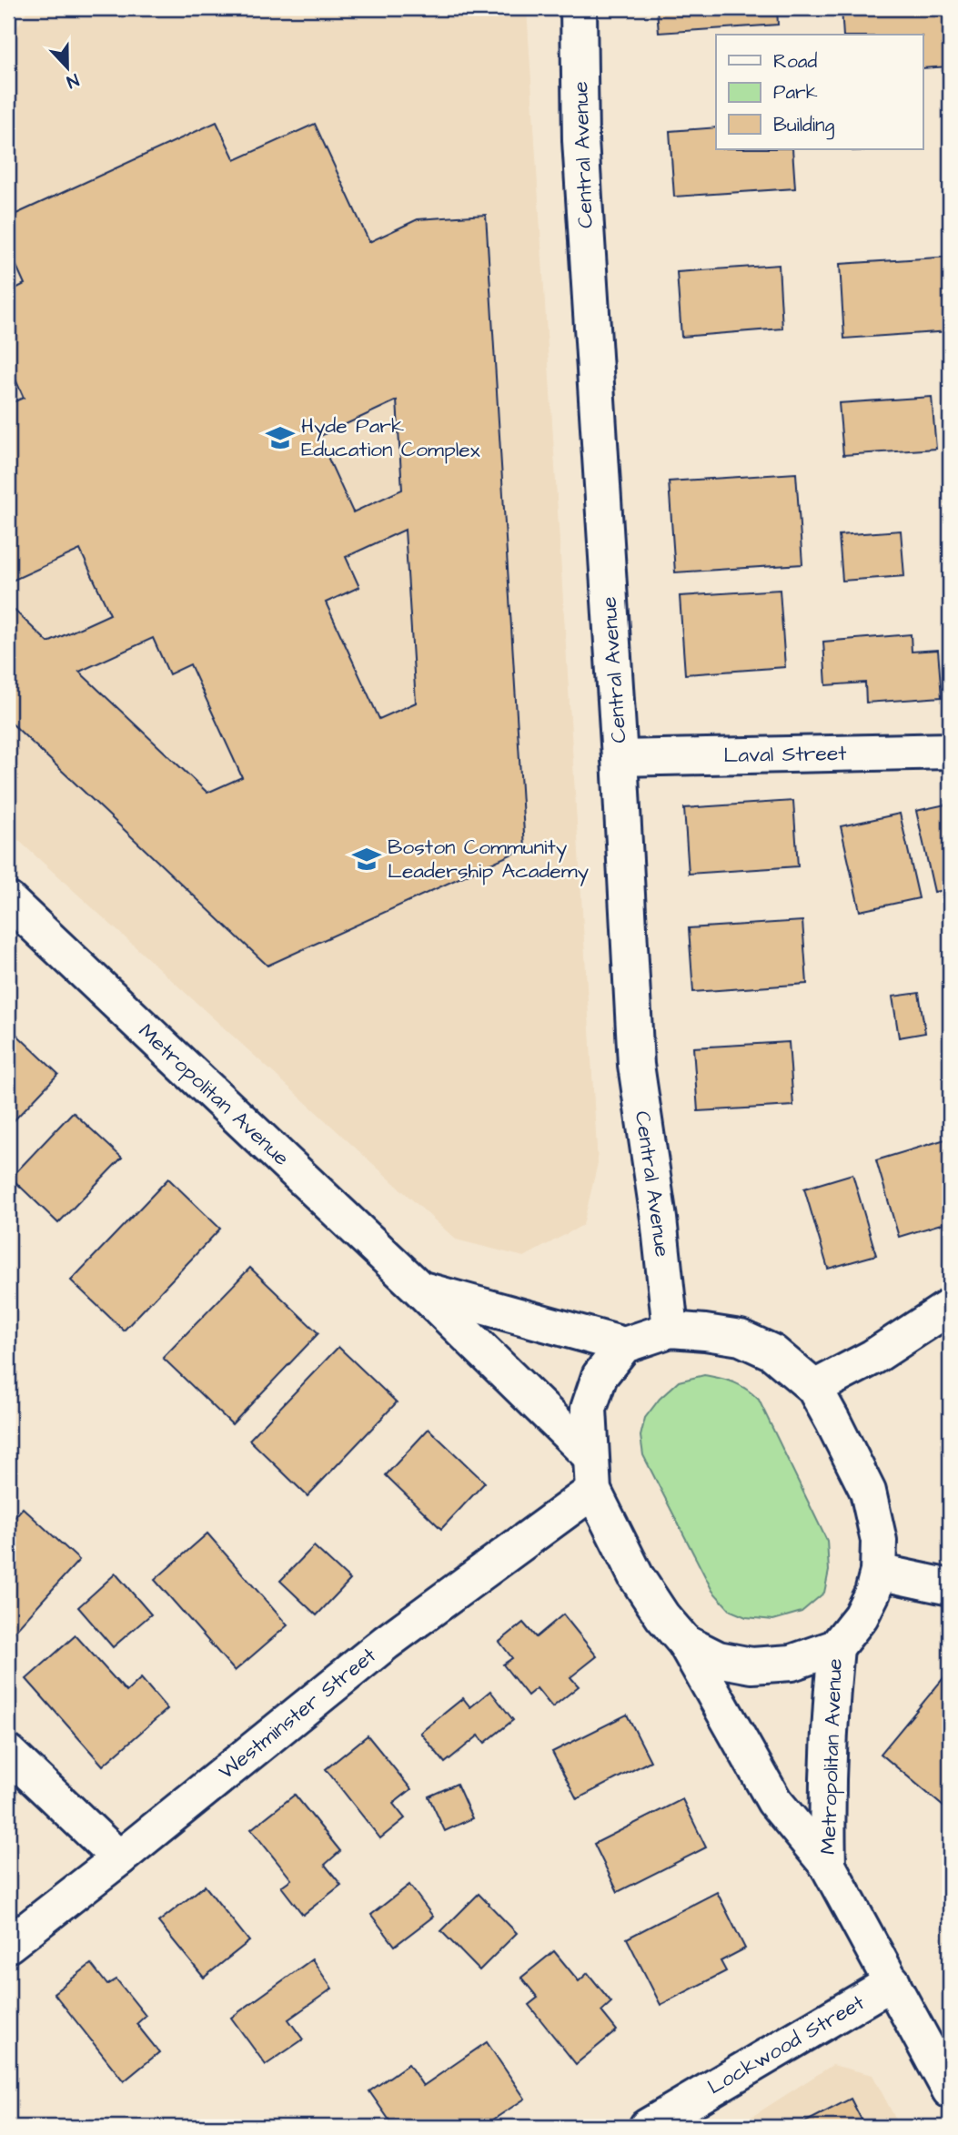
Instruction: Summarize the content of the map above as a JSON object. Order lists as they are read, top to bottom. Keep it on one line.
{"streets":{"street":["Central Avenue","Laval Street","Metropolitan Avenue","Westminster Street","Lockwood Street"]},"crossings":[["Central Avenue","Laval Street"],["Metropolitan Avenue","Lockwood Street"]],"places":{"school or university":["Hyde Park Education Complex","Boston Community Leadership Academy"]},"legend":["Road","Park","Building"],"north":"bottom"}
